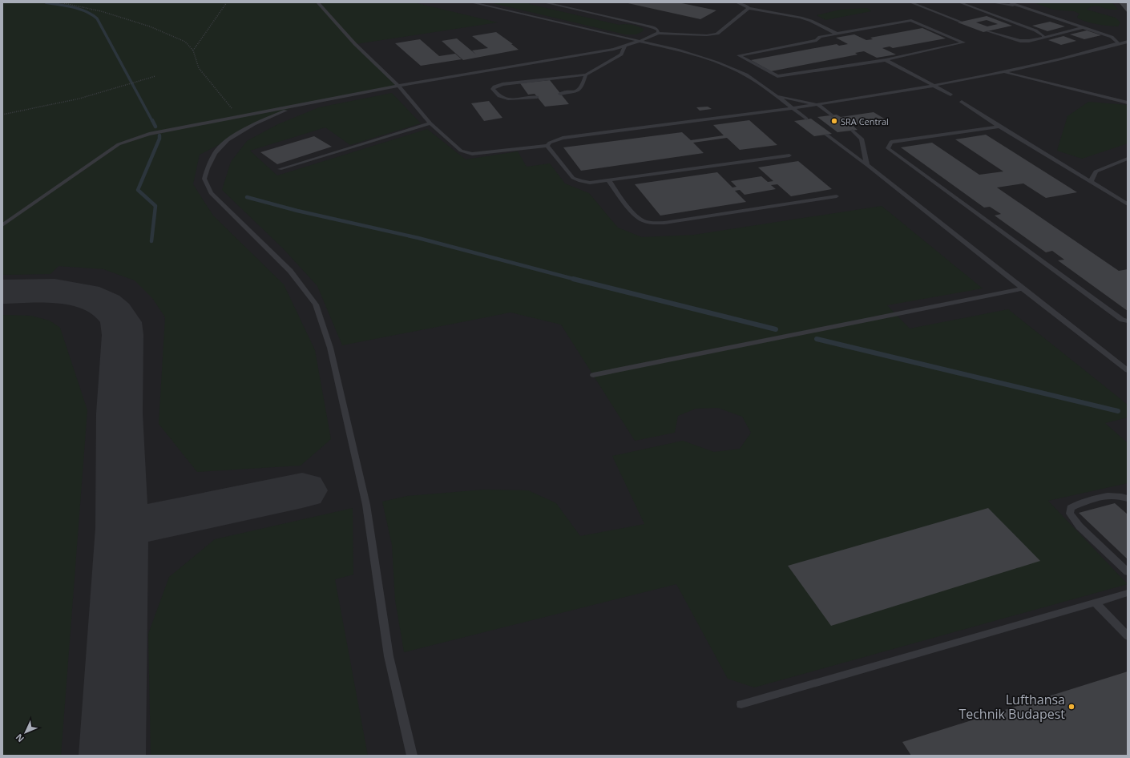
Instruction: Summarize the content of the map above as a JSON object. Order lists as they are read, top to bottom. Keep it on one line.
{"places":["SRA Central","Lufthansa Technik Budapest"],"north":"bottom left"}
